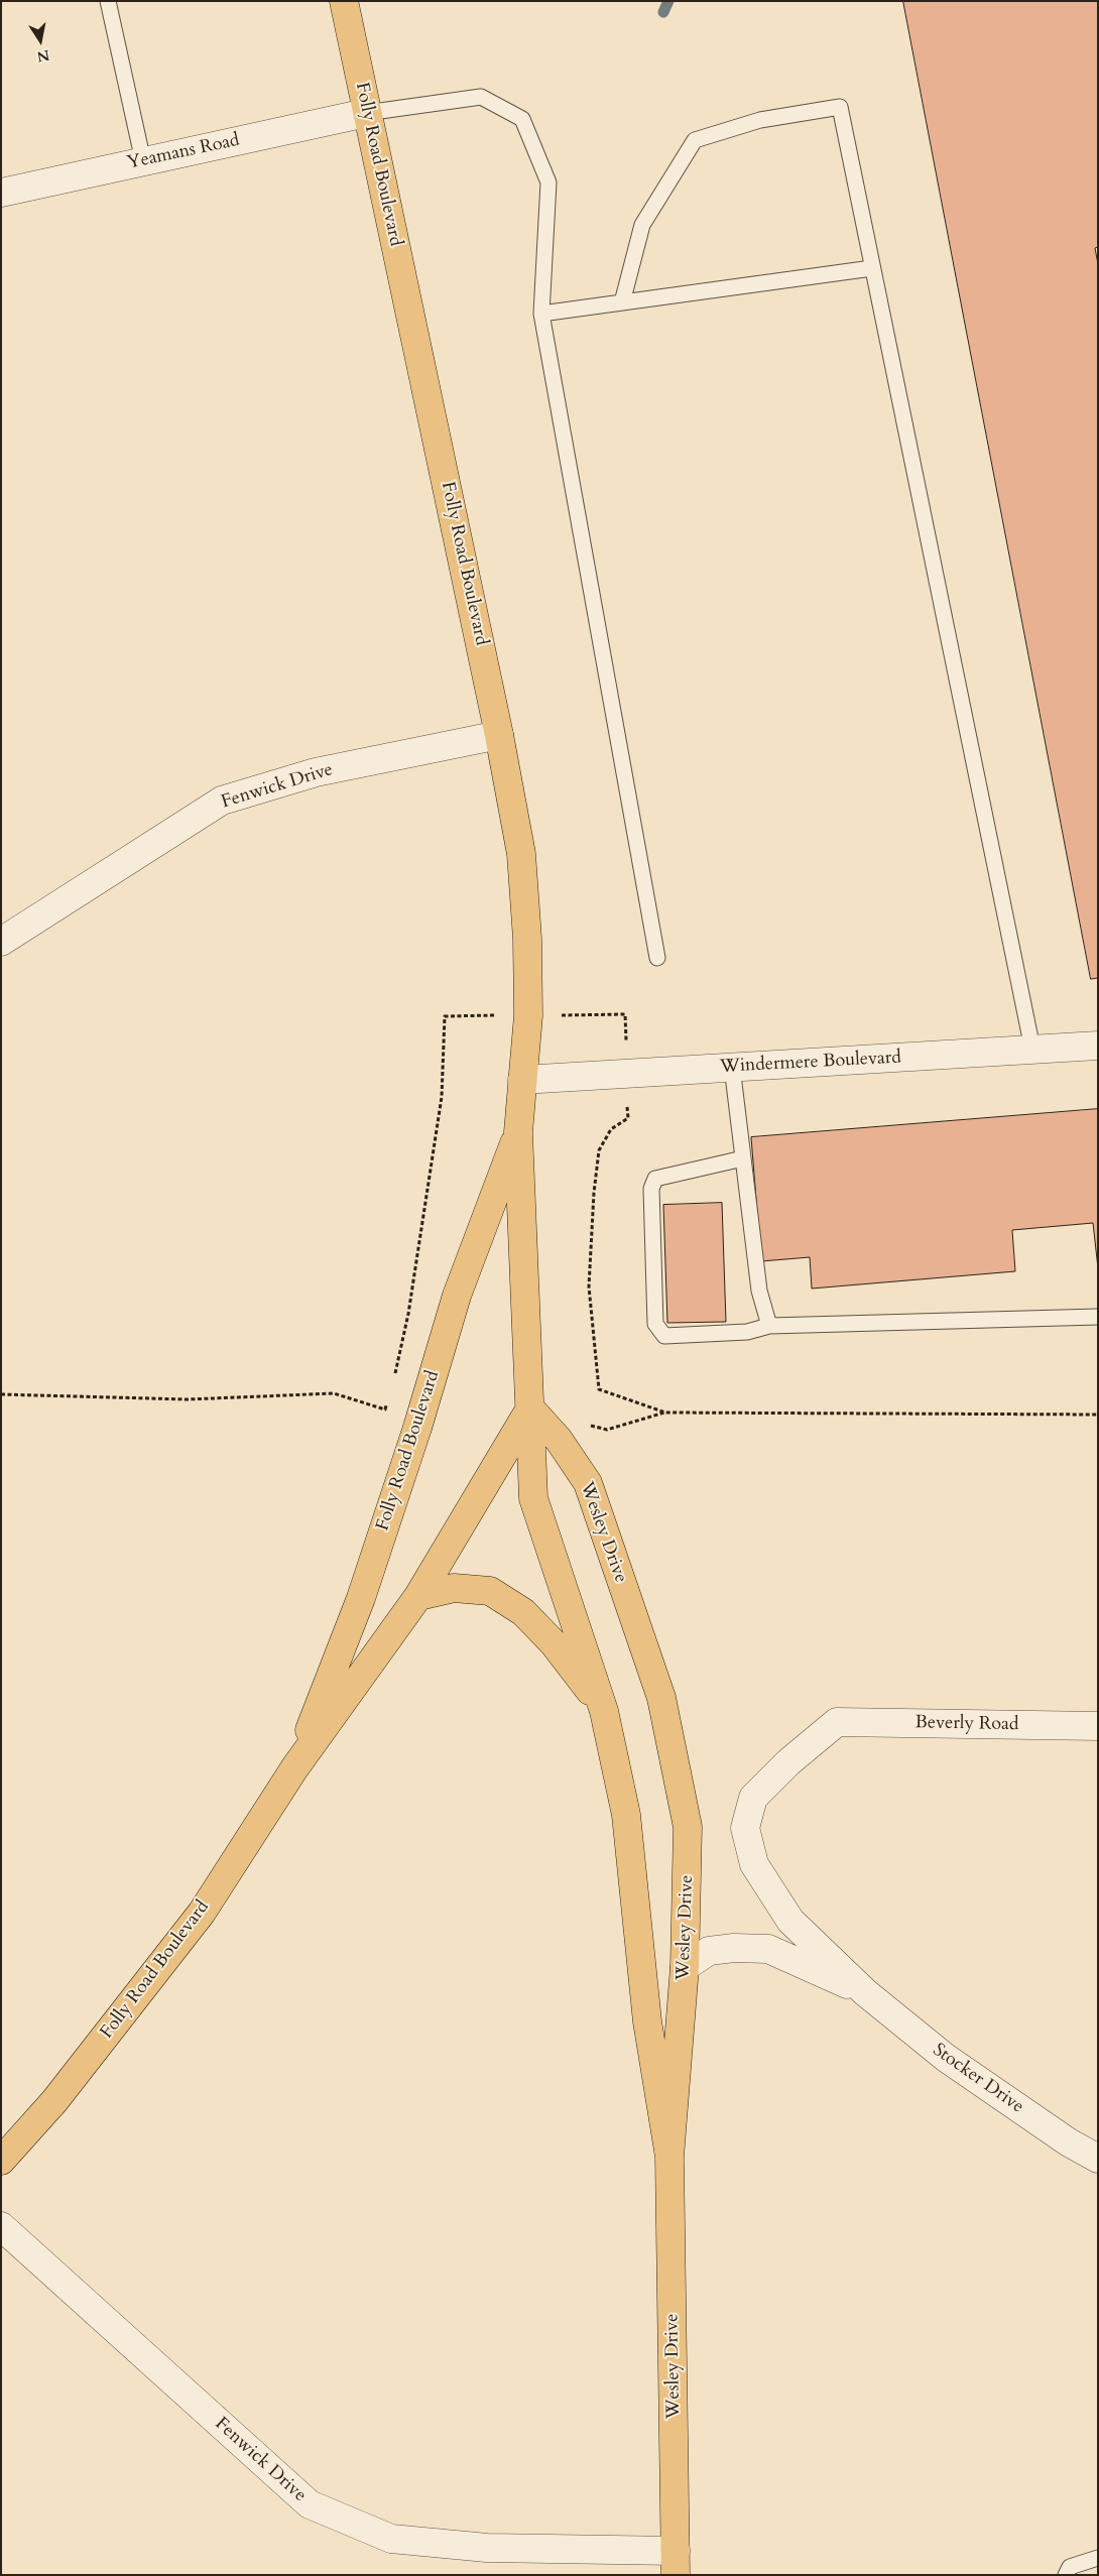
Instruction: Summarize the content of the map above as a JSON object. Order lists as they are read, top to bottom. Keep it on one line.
{"streets":{"main road":["Folly Road Boulevard","Wesley Drive"],"street":["Yeamans Road","Fenwick Drive","Windermere Boulevard","Beverly Road","Stocker Drive"]},"crossings":[["Yeamans Road","Folly Road Boulevard"],["Folly Road Boulevard","Fenwick Drive"],["Folly Road Boulevard","Windermere Boulevard"],["Folly Road Boulevard","Wesley Drive"],["Fenwick Drive","Wesley Drive"],["Wesley Drive","Stocker Drive"],["Beverly Road","Stocker Drive"]],"north":"bottom"}
